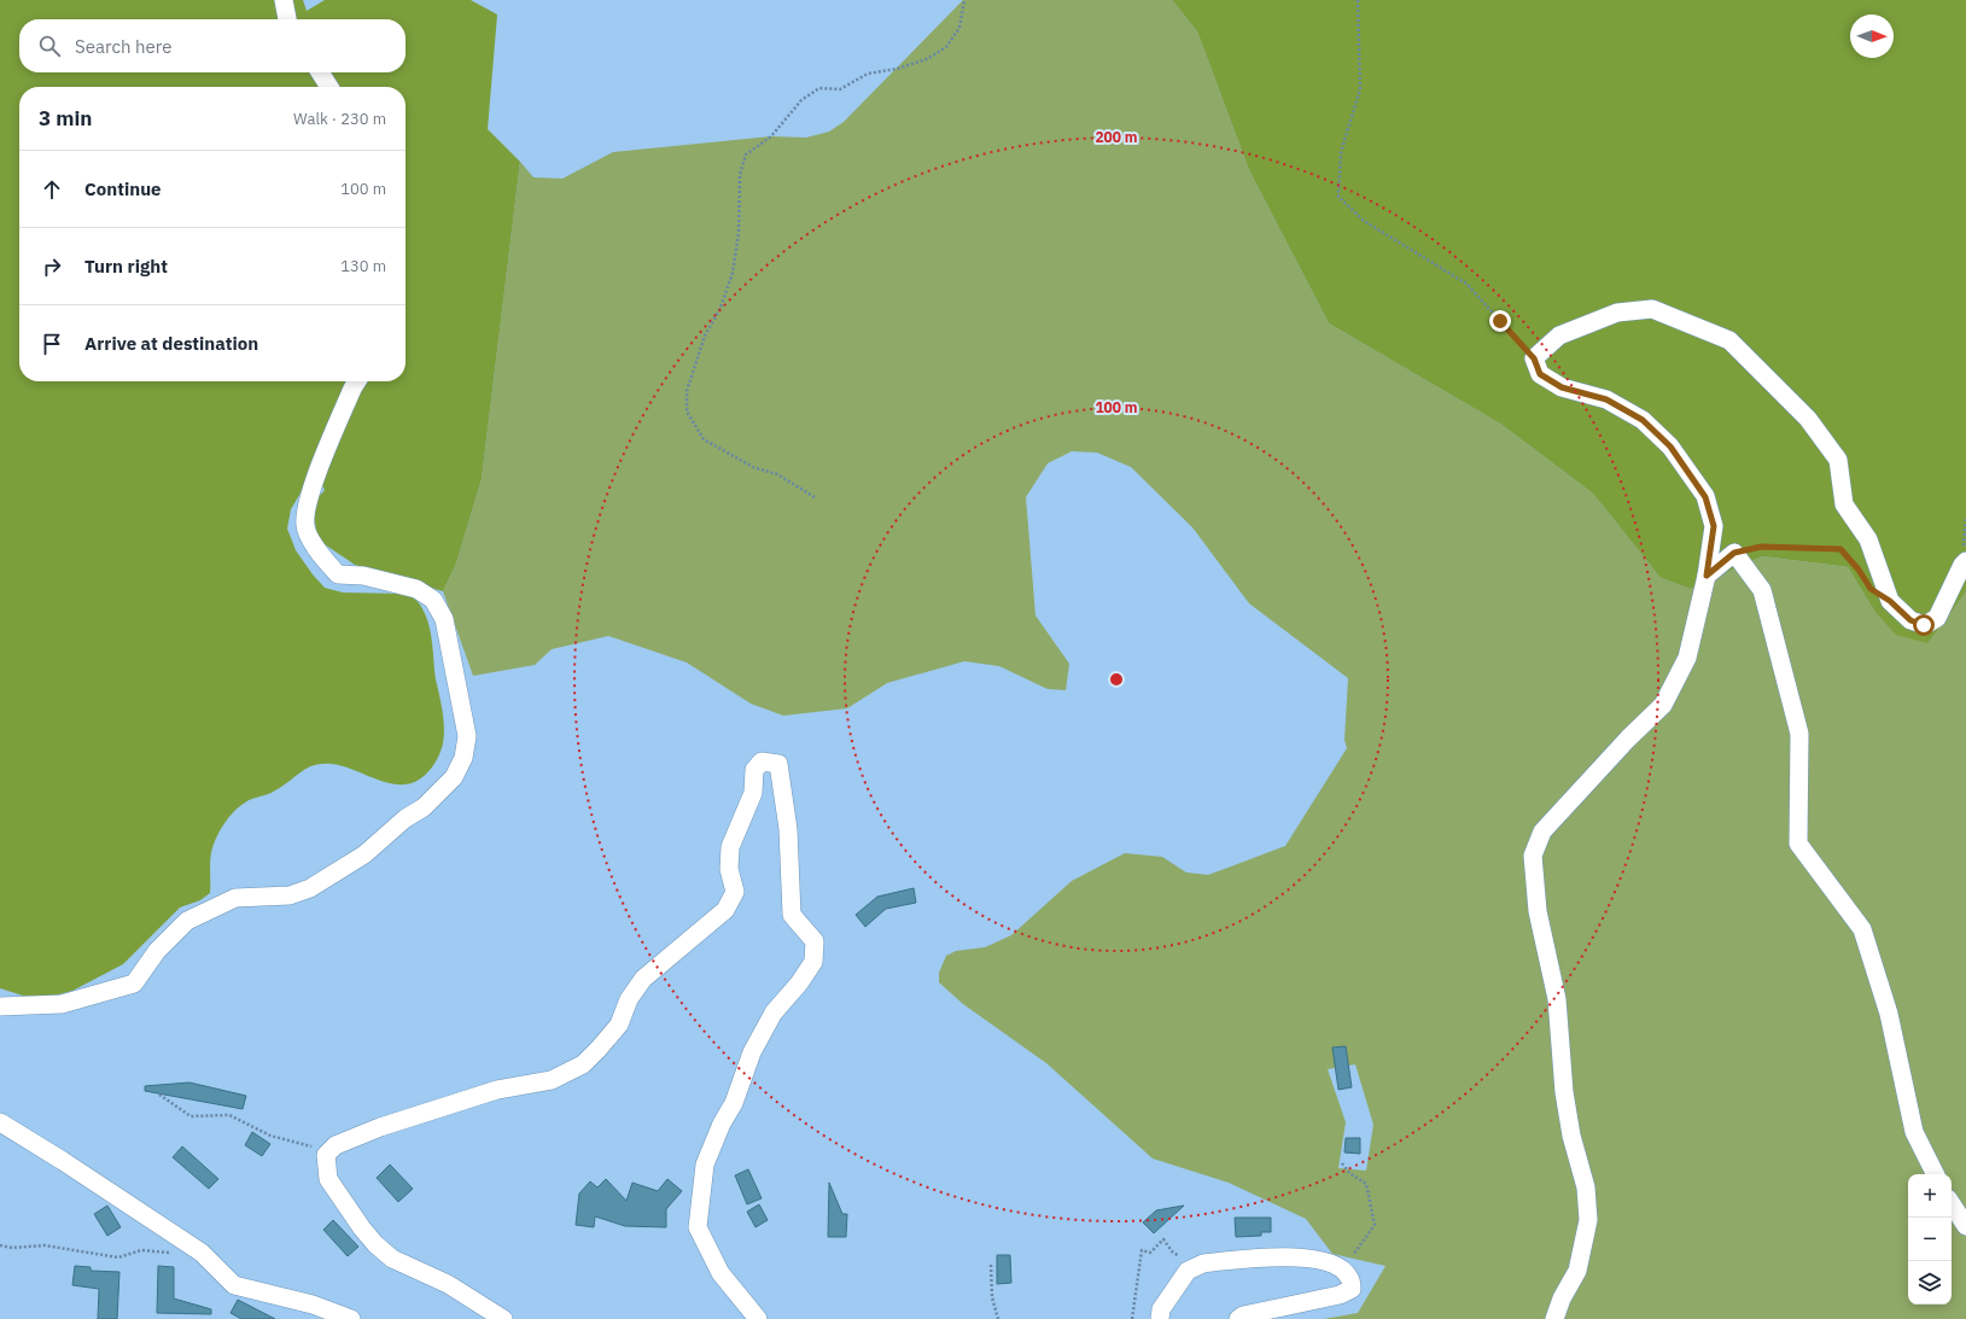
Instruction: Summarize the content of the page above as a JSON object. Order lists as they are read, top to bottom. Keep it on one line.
{"north":"right","page":{"search":"Search here","heading":["3 min","Walk · 230 m"],"list":[["Continue","100 m"],["Turn right","130 m"],"Arrive at destination"],"map_buttons":["+","−"]},"rings":["200 m","100 m"]}
